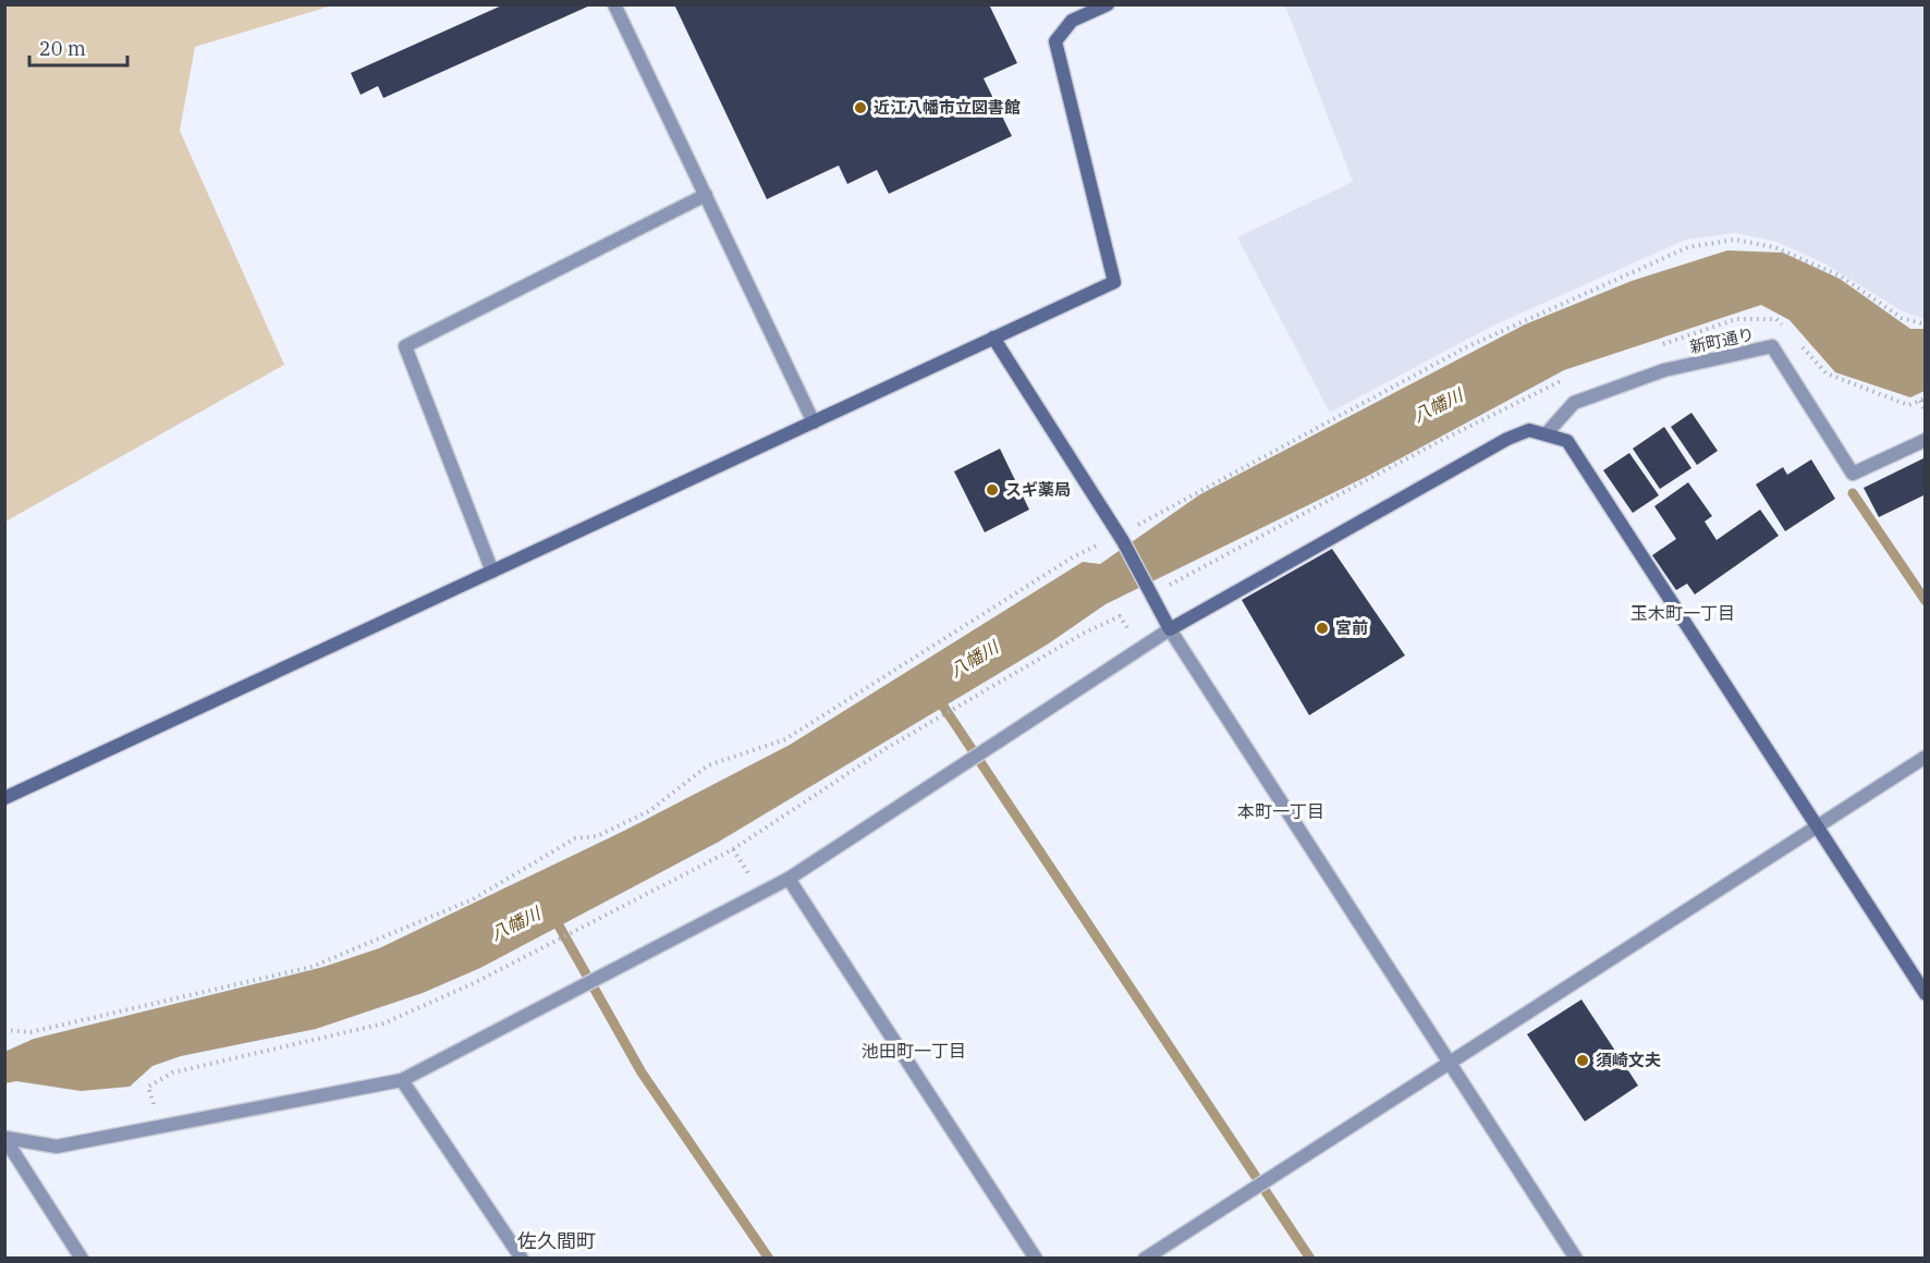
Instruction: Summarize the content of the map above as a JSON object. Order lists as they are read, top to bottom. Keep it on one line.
{"streets":{"street":["新町通り"]},"districts":["玉木町一丁目","本町一丁目","池田町一丁目","佐久間町"],"water":["八幡川"],"places":["近江八幡市立図書館","スギ薬局","宮前","須崎文夫"],"scale_bar":"20 m"}
